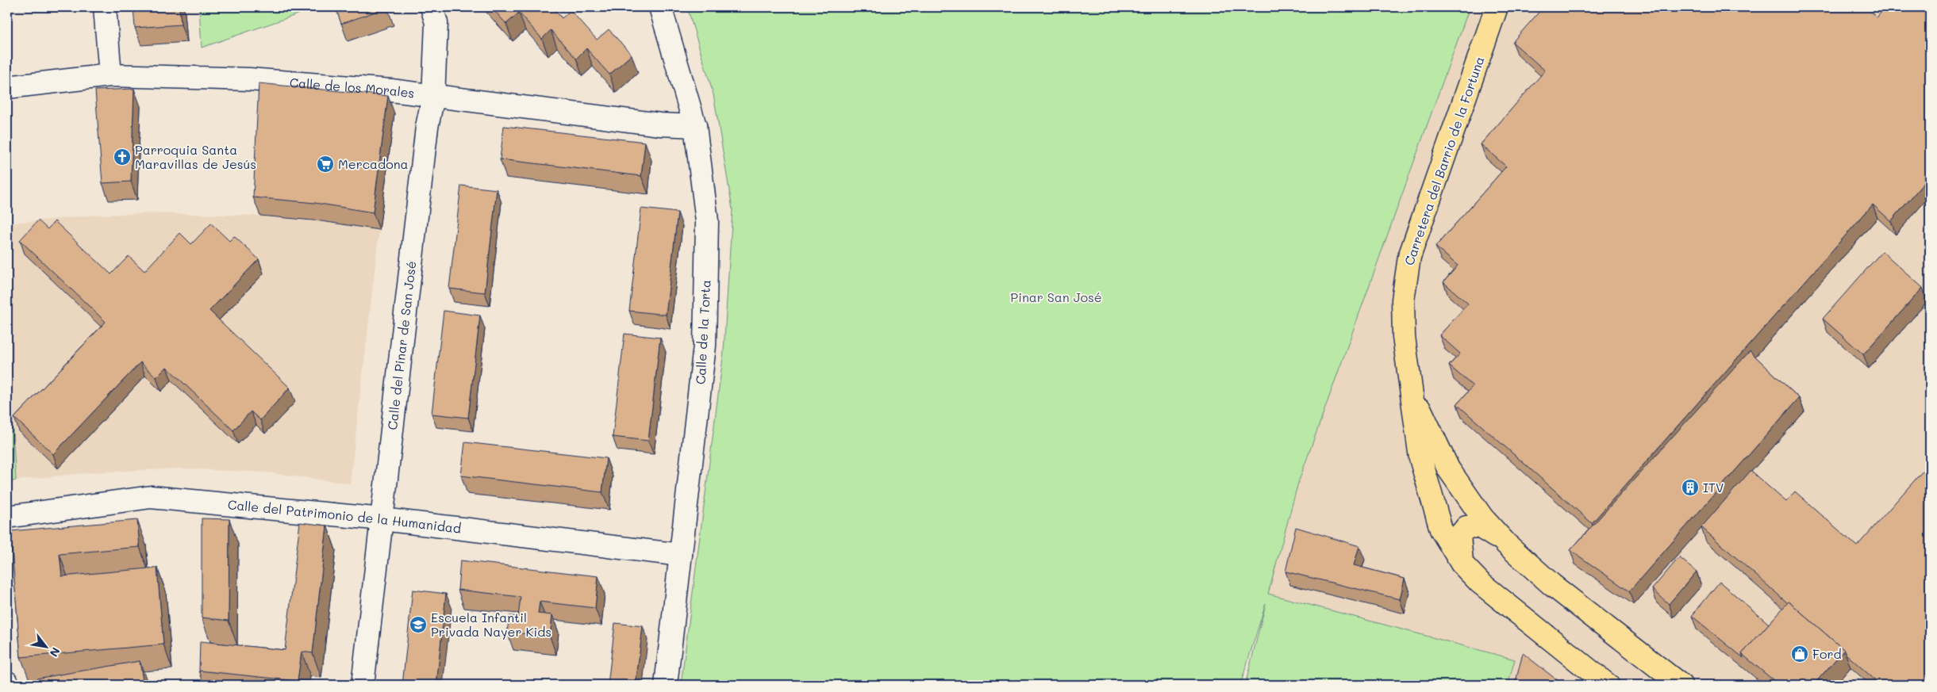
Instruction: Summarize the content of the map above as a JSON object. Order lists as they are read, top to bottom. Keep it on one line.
{"streets":{"main road":["Carretera del Barrio de la Fortuna"],"street":["Calle de los Morales","Calle de la Torta","Calle del Pinar de San José","Calle del Patrimonio de la Humanidad"]},"crossings":[["Calle de los Morales","Calle de la Torta"],["Calle de los Morales","Calle del Pinar de San José"],["Calle de la Torta","Calle del Patrimonio de la Humanidad"],["Calle del Pinar de San José","Calle del Patrimonio de la Humanidad"]],"parks":["Pinar San José"],"places":{"church":["Parroquia Santa Maravillas de Jesús"],"supermarket":["Mercadona"],"building":["ITV"],"school or university":["Escuela Infantil Privada Nayer Kids"],"shop":["Ford"]},"north":"bottom right"}
